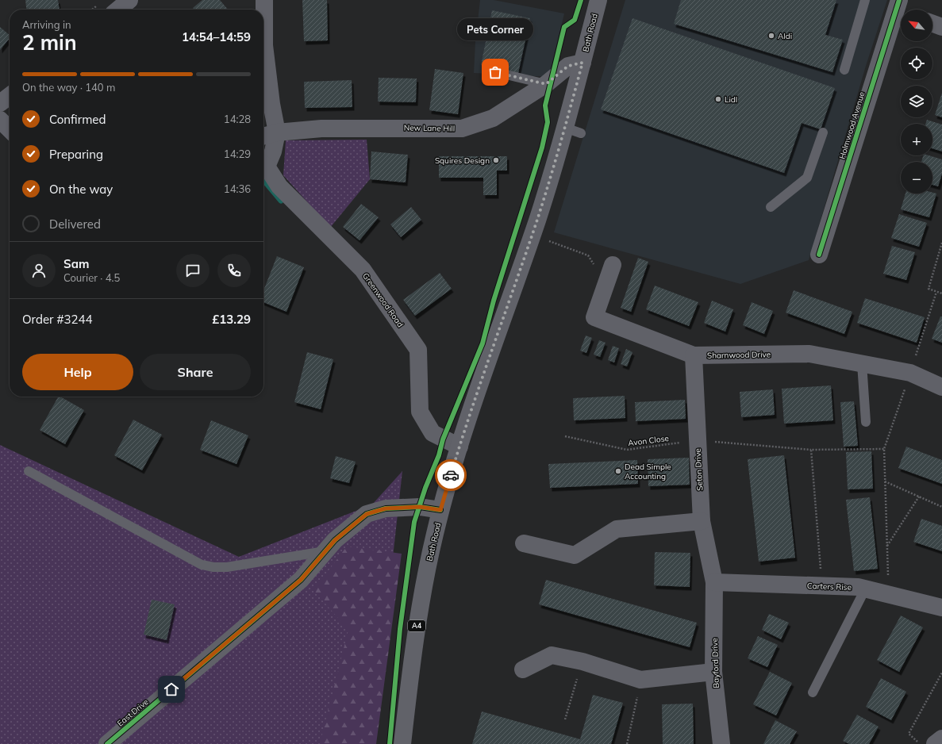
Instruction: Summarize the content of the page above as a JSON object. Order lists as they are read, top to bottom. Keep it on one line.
{"streets":{"main road":["Bath Road","A4"],"street":["Holmwood Avenue","New Lane Hill","Greenwood Road","Sharnwood Drive","Seton Drive","Carters Rise","Bayford Drive","East Drive"],"path":["Avon Close"]},"crossings":[["Bath Road","New Lane Hill"],["Bath Road","Greenwood Road"],["Bath Road","East Drive"],["New Lane Hill","Greenwood Road"],["Sharnwood Drive","Seton Drive"],["Avon Close","Seton Drive"],["Seton Drive","Carters Rise"],["Seton Drive","Bayford Drive"],["Carters Rise","Bayford Drive"]],"places":["Aldi","Pets Corner","Lidl","Squires Design","Dead Simple Accounting"],"north":"top left","page":{"map_buttons":["+","−"],"heading":["2 min","Arriving in","14:54–14:59"],"panel":["Sam","Courier · 4.5","Order #3244","£13.29"],"bubble":"Pets Corner","bar":"On the way · 140 m","list":[["Confirmed","14:28"],["Preparing","14:29"],["On the way","14:36"],"Delivered"],"buttons":["Help","Share"]}}
